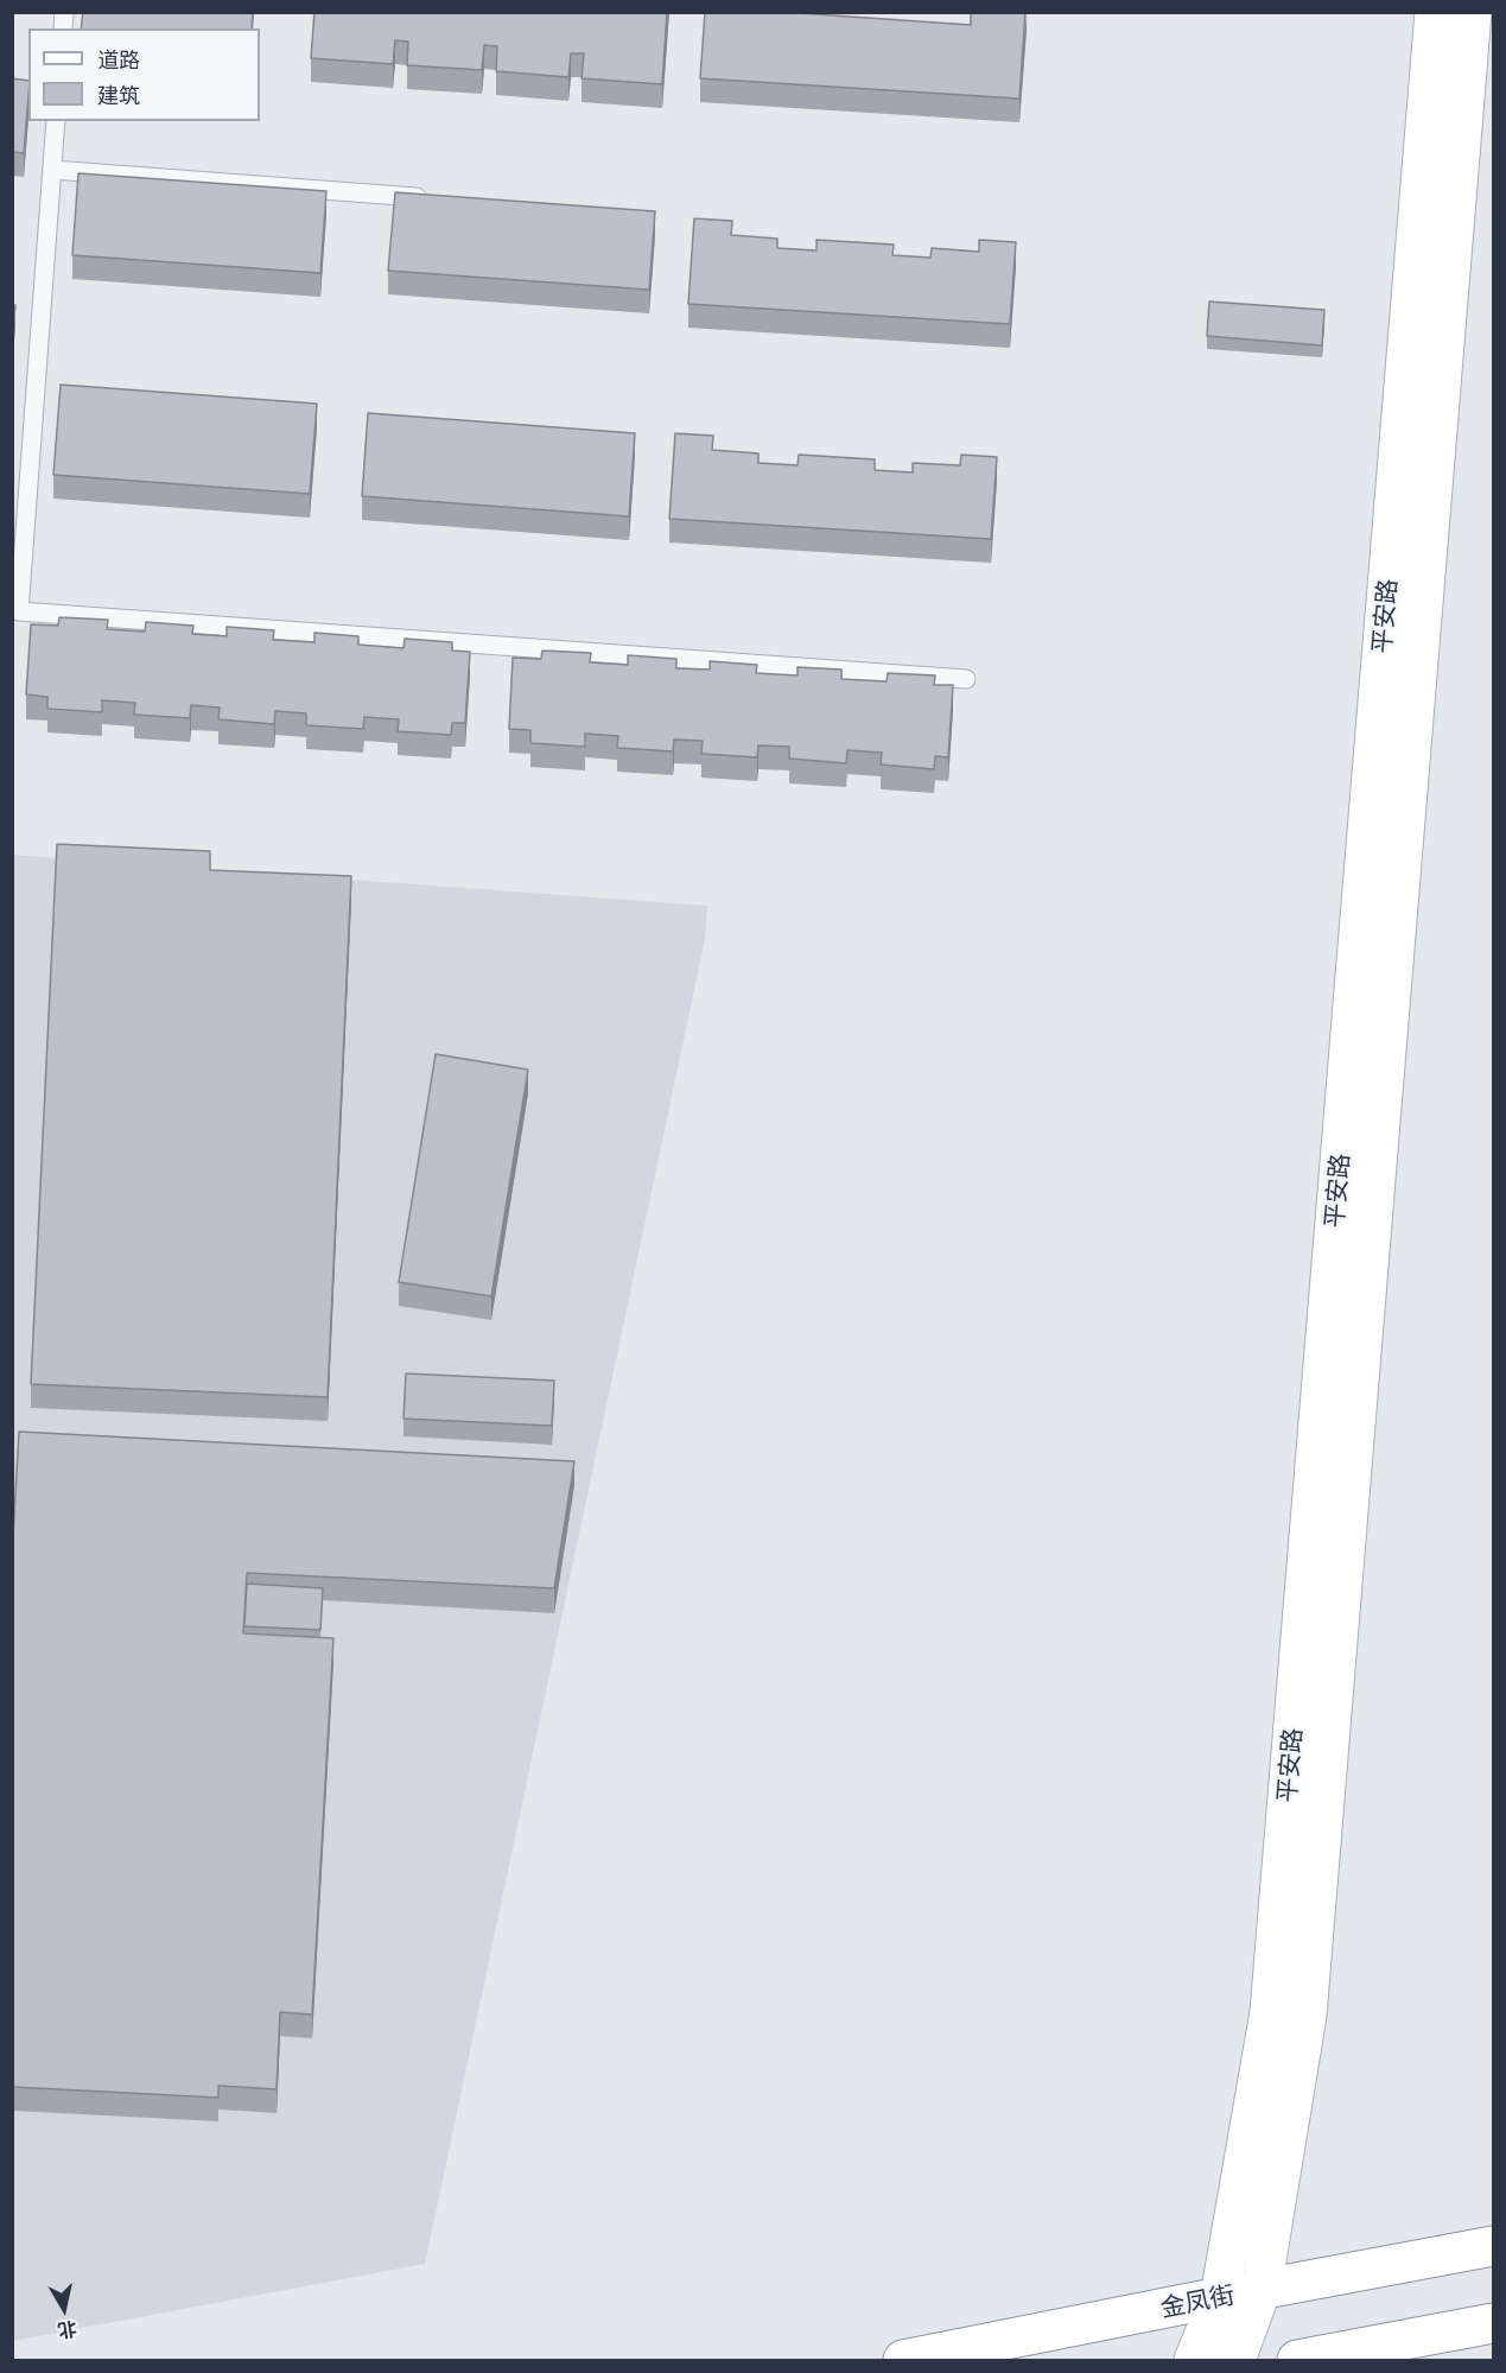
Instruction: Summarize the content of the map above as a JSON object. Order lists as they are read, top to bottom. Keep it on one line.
{"streets":{"main road":["平安路","金凤街"]},"crossings":[["平安路","金凤街"]],"legend":["道路","建筑"],"north":"bottom"}
